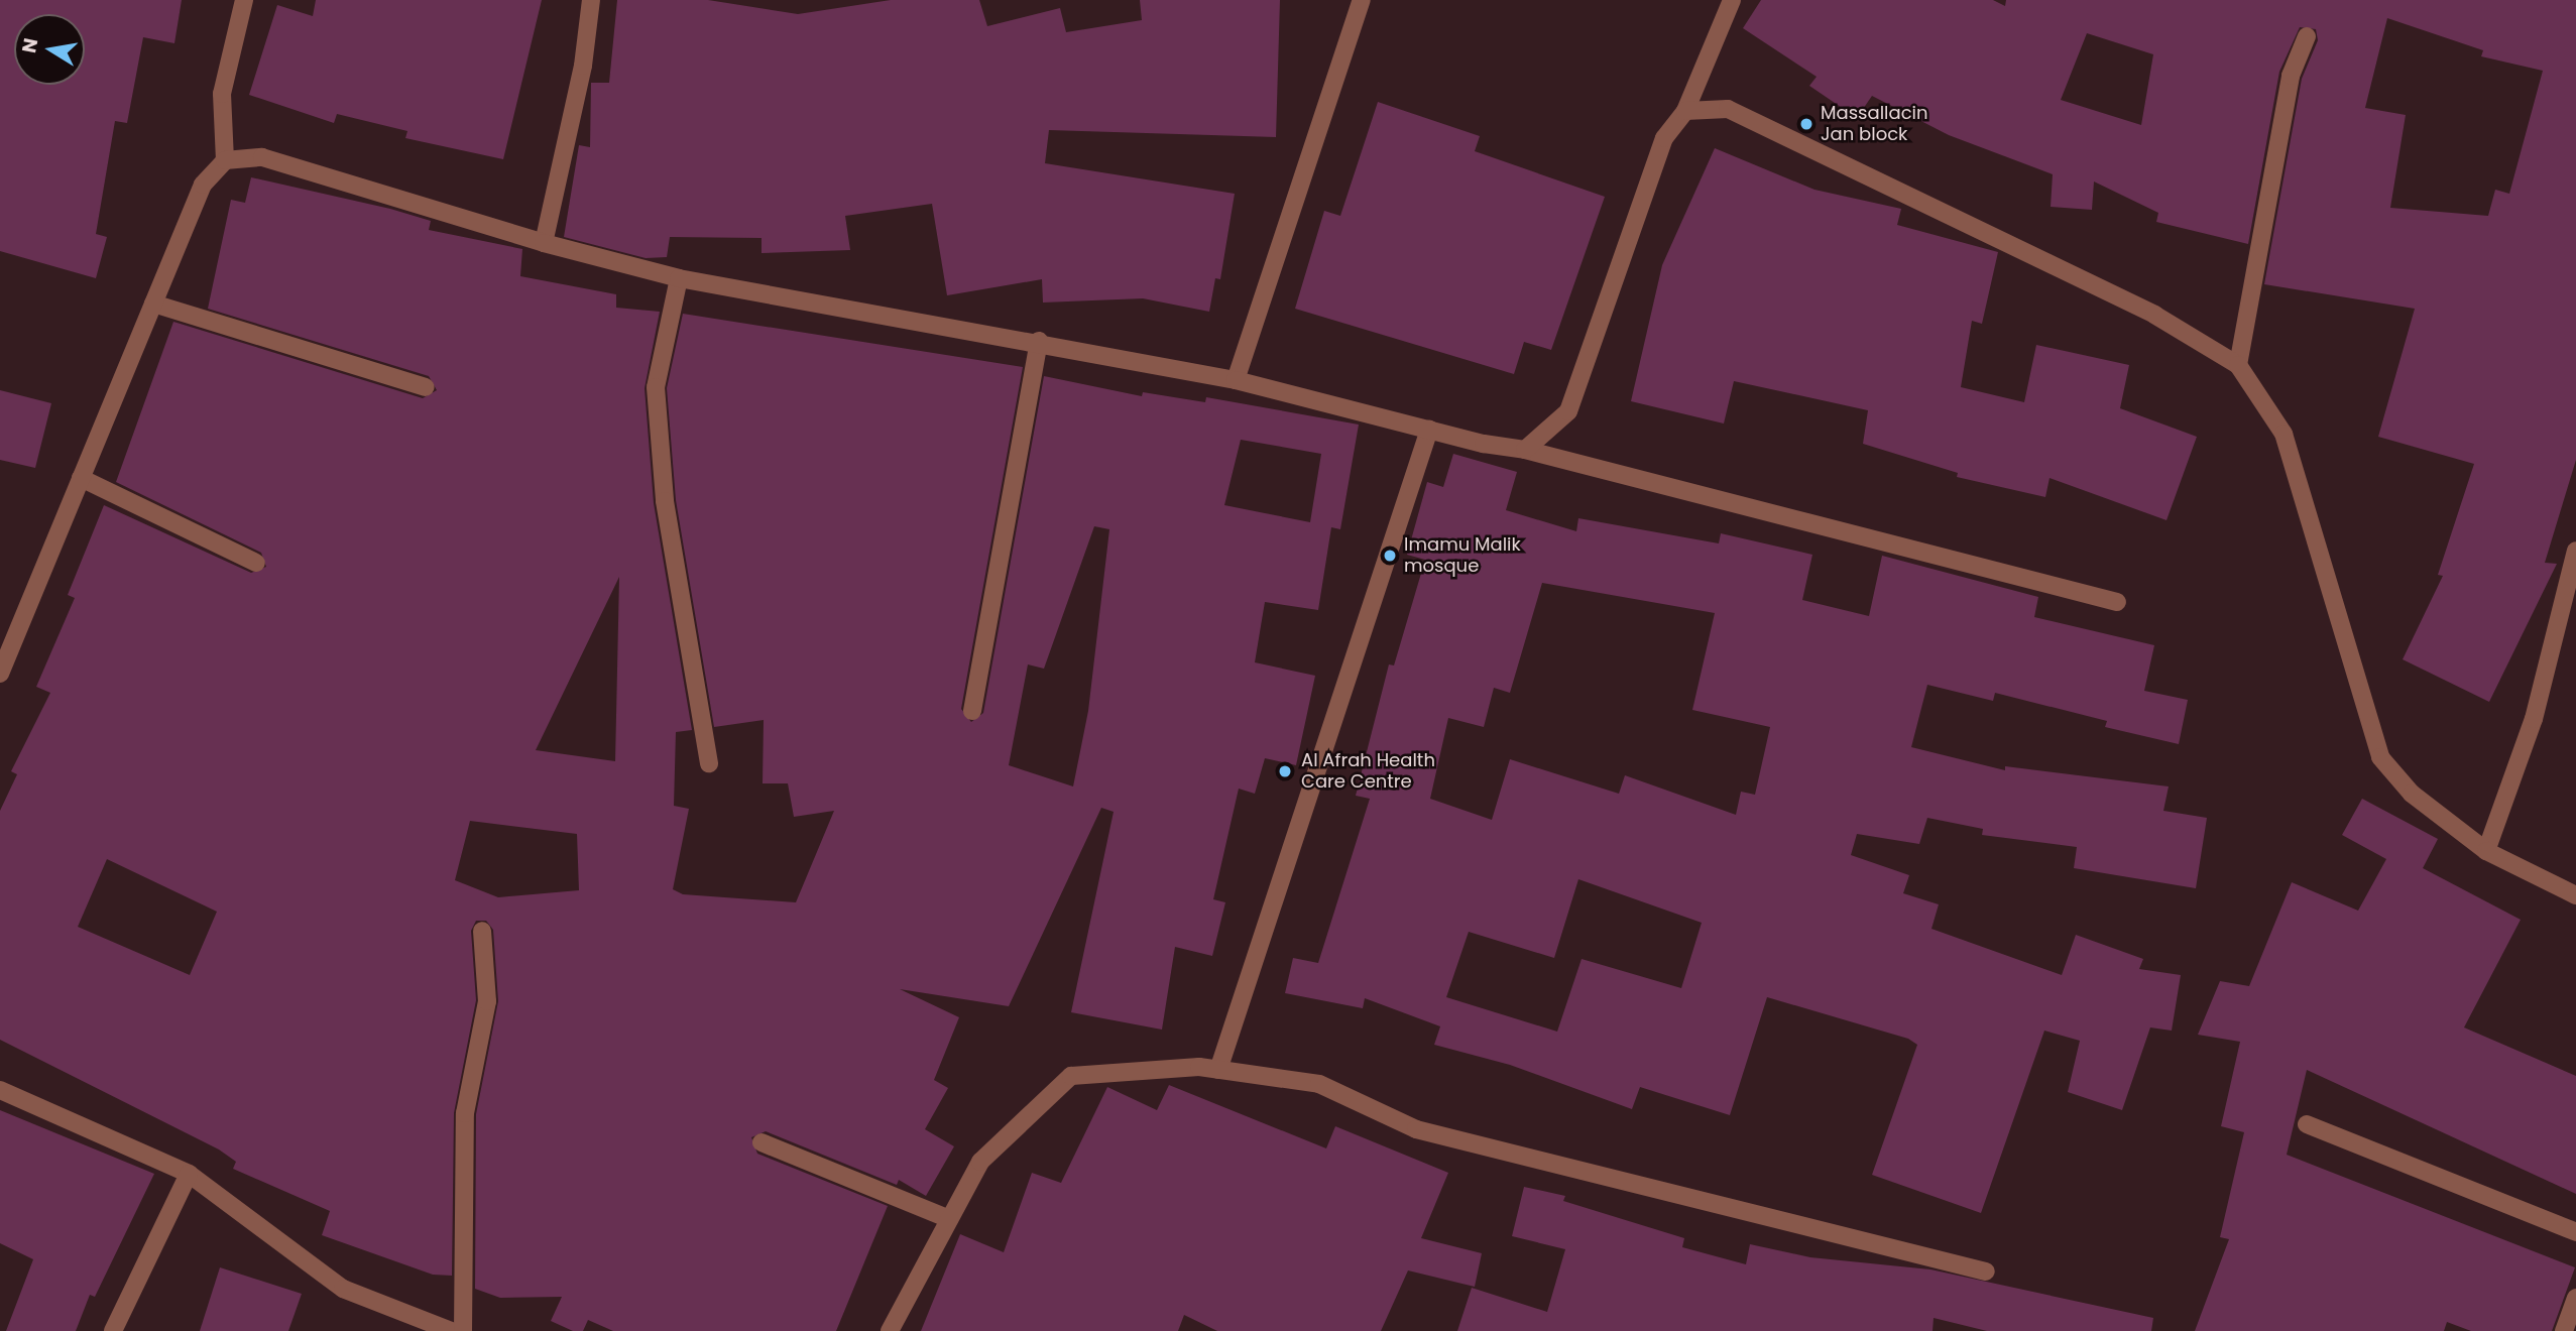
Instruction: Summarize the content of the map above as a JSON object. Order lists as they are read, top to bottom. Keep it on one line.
{"places":["Massallacin Jan block","Imamu Malik mosque","Al Afrah Health Care Centre"],"north":"left"}
